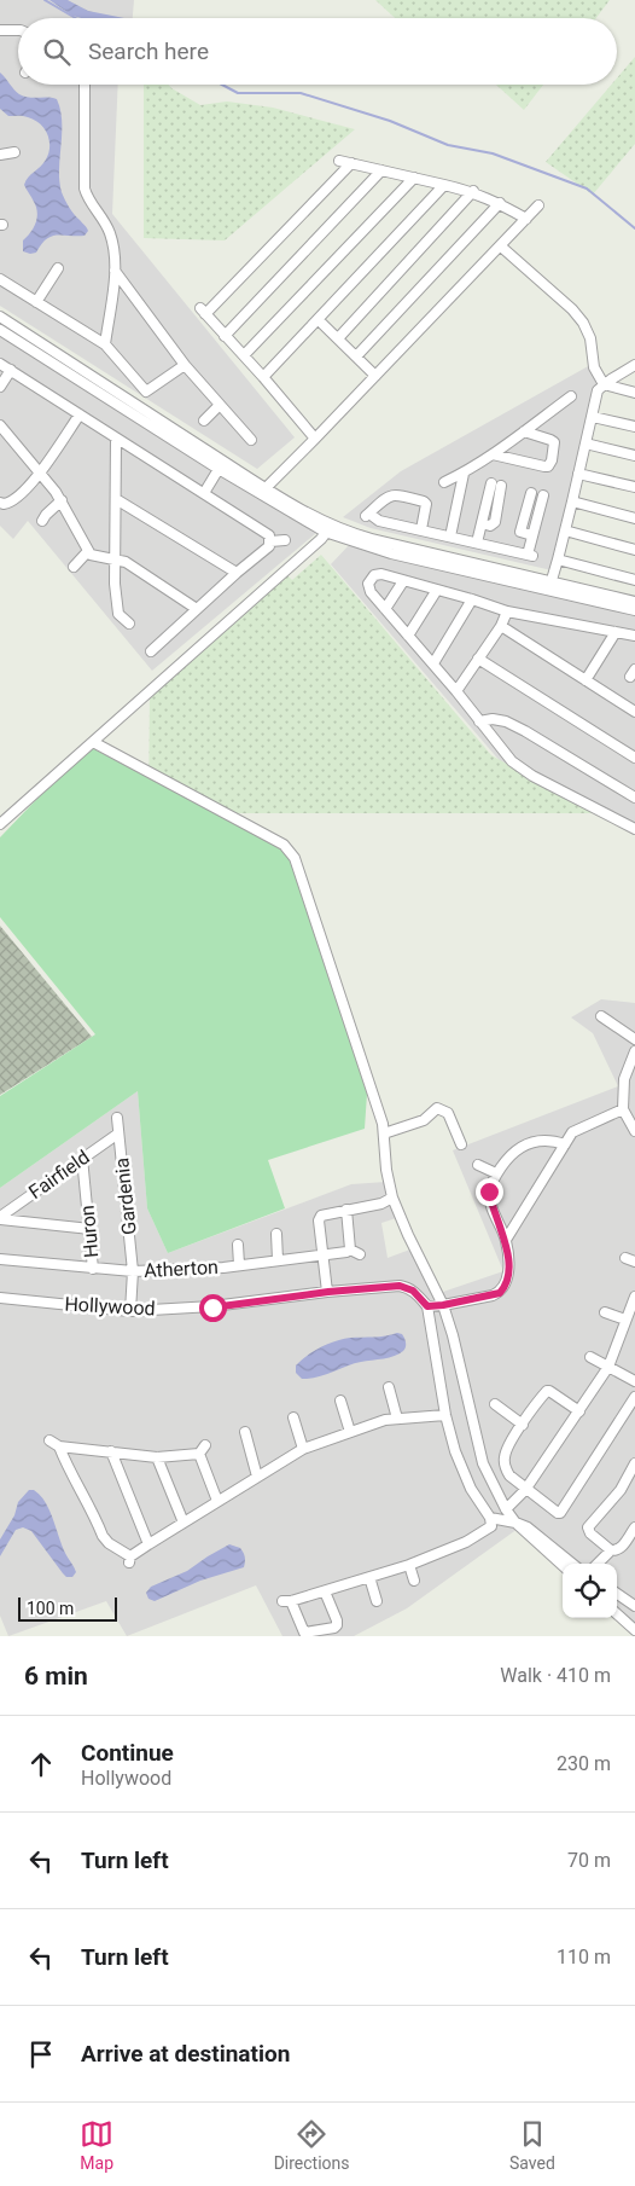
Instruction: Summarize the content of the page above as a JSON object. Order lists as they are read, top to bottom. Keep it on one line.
{"streets":{"street":["Fairfield","Gardenia","Huron","Atherton","Hollywood"]},"crossings":[["Fairfield","Gardenia"],["Fairfield","Huron"],["Gardenia","Atherton"],["Gardenia","Hollywood"],["Huron","Atherton"]],"scale_bar":"100 m","page":{"search":"Search here","scale":"100 m","heading":["6 min","Walk · 410 m"],"list":[["Continue","Hollywood","230 m"],["Turn left","70 m"],["Turn left","110 m"],"Arrive at destination"],"nav":["Map","Directions","Saved"]}}
